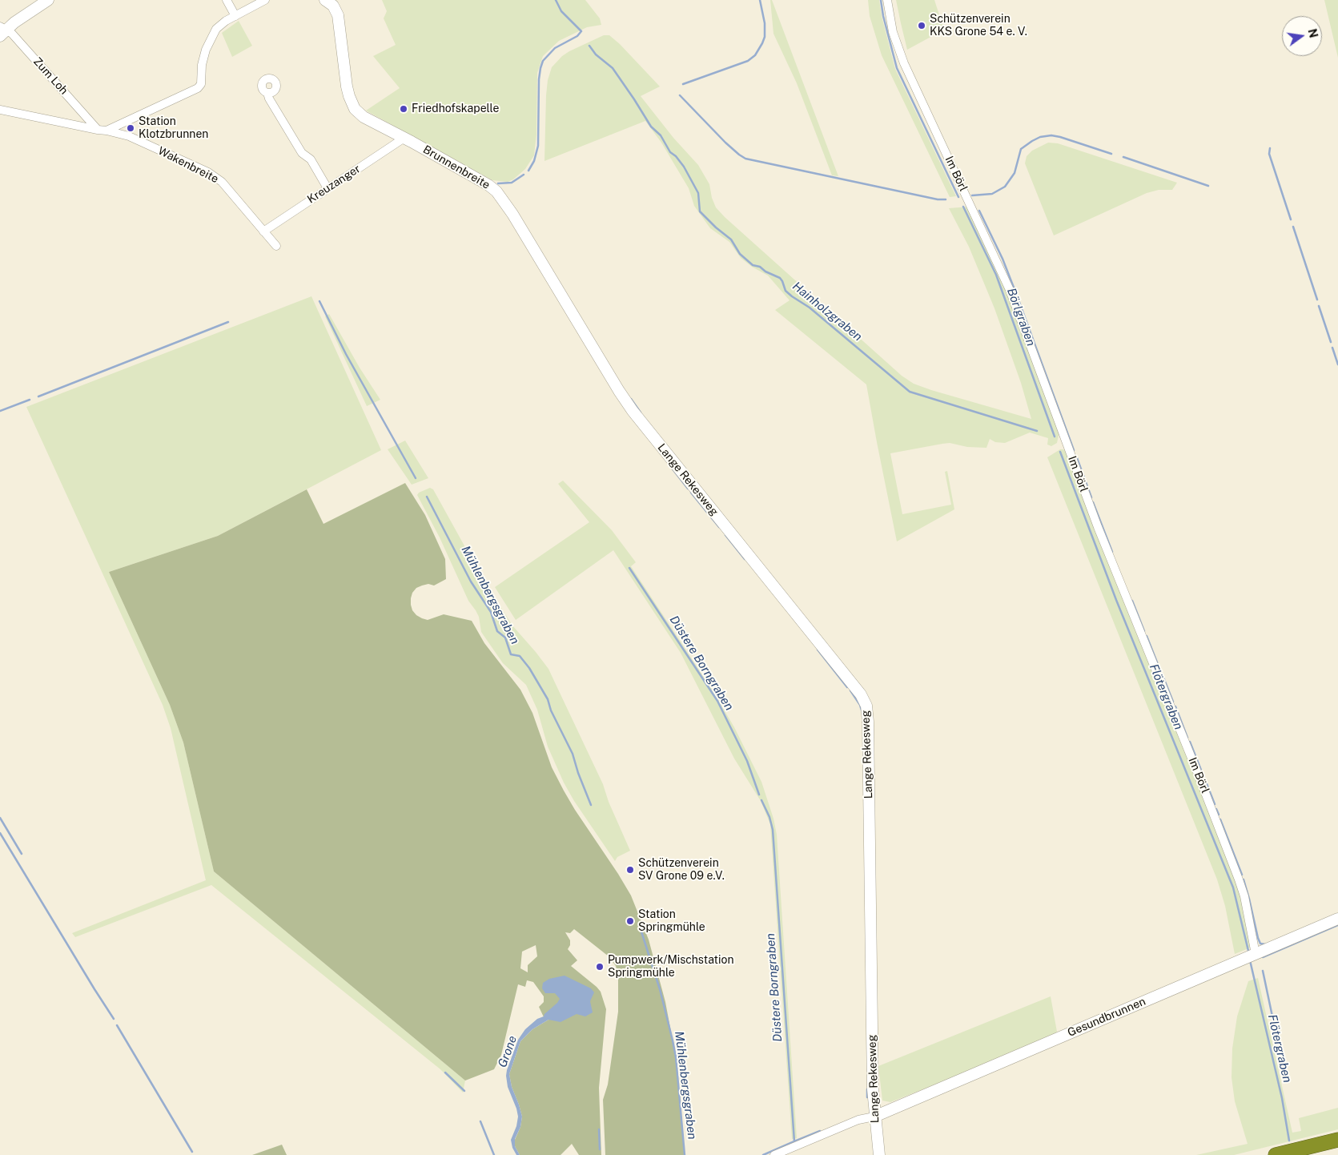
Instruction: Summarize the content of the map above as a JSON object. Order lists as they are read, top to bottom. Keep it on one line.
{"streets":{"street":["Zum Loh","Wakenbreite","Brunnenbreite","Im Börl","Kreuzanger","Lange Rekesweg","Gesundbrunnen"]},"crossings":[["Zum Loh","Wakenbreite"],["Wakenbreite","Kreuzanger"],["Brunnenbreite","Kreuzanger"],["Brunnenbreite","Lange Rekesweg"],["Im Börl","Gesundbrunnen"],["Lange Rekesweg","Gesundbrunnen"]],"water":["Hainholzgraben","Börlgraben","Mühlenbergsgraben","Düstere Borngraben","Flötergraben","Grone"],"places":["Schützenverein KKS Grone 54 e. V.","Friedhofskapelle","Station Klotzbrunnen","Schützenverein SV Grone 09 e.V.","Station Springmühle","Pumpwerk/Mischstation Springmühle"],"north":"right"}
